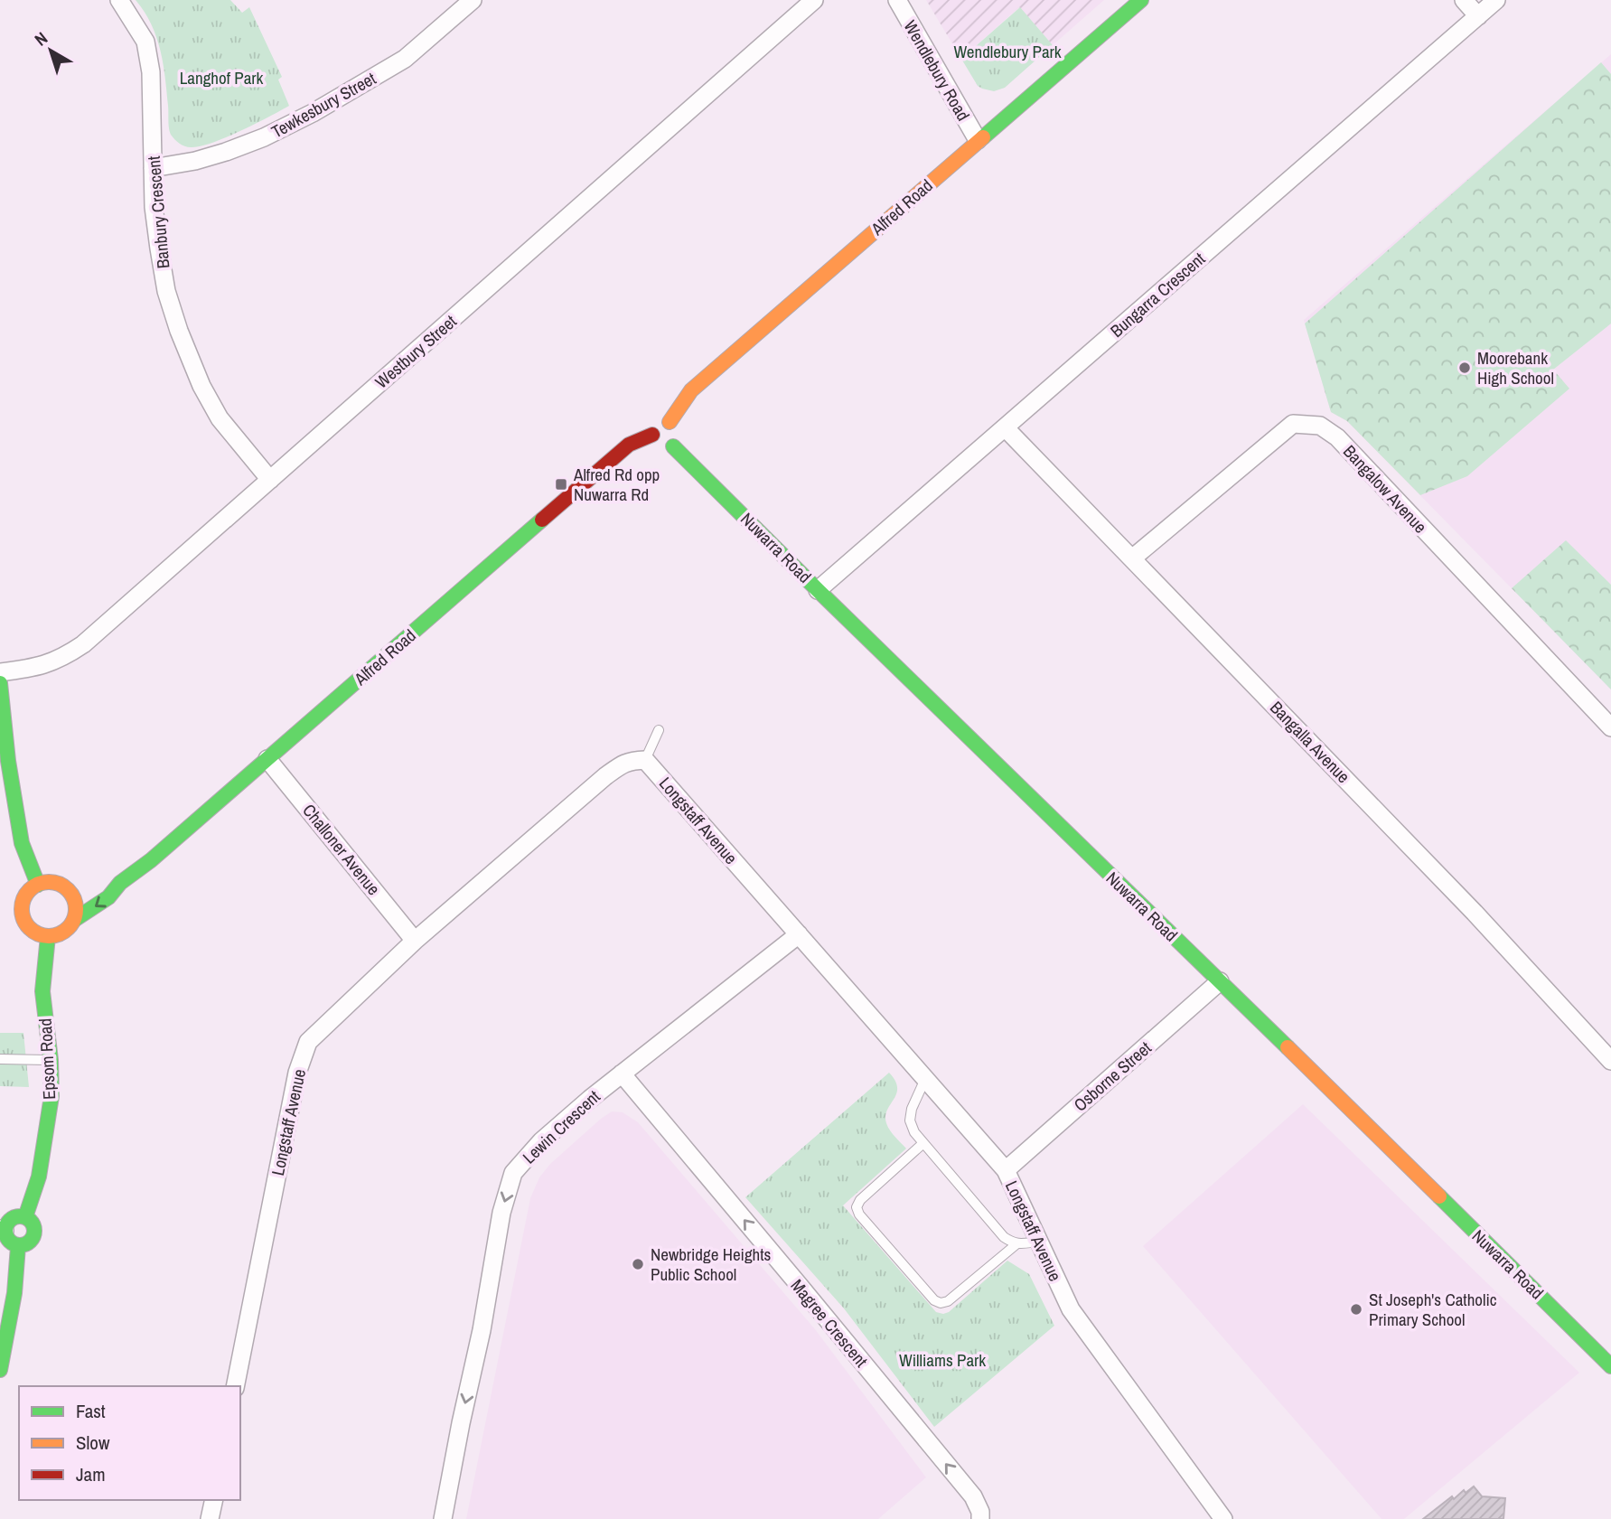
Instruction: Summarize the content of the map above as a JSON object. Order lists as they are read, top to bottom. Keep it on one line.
{"streets":{"street":["Wendlebury Road","Tewkesbury Street","Alfred Road","Banbury Crescent","Bungarra Crescent","Westbury Street","Bangalow Avenue","Nuwarra Road","Bangalla Avenue","Longstaff Avenue","Challoner Avenue","Epsom Road","Osborne Street","Lewin Crescent","Magree Crescent"]},"crossings":[["Wendlebury Road","Alfred Road"],["Tewkesbury Street","Banbury Crescent"],["Alfred Road","Nuwarra Road"],["Alfred Road","Challoner Avenue"],["Alfred Road","Epsom Road"],["Banbury Crescent","Westbury Street"],["Bungarra Crescent","Nuwarra Road"],["Bungarra Crescent","Bangalla Avenue"],["Bangalow Avenue","Bangalla Avenue"],["Nuwarra Road","Osborne Street"],["Longstaff Avenue","Challoner Avenue"],["Longstaff Avenue","Osborne Street"],["Longstaff Avenue","Lewin Crescent"],["Lewin Crescent","Magree Crescent"]],"one_way":["Lewin Crescent","Magree Crescent"],"parks":["Wendlebury Park","Langhof Park","Williams Park"],"places":{"other":["Moorebank High School","Newbridge Heights Public School","St Joseph's Catholic Primary School"],"transit":["Alfred Rd opp Nuwarra Rd"]},"legend":["Fast","Slow","Jam"],"north":"top left"}
